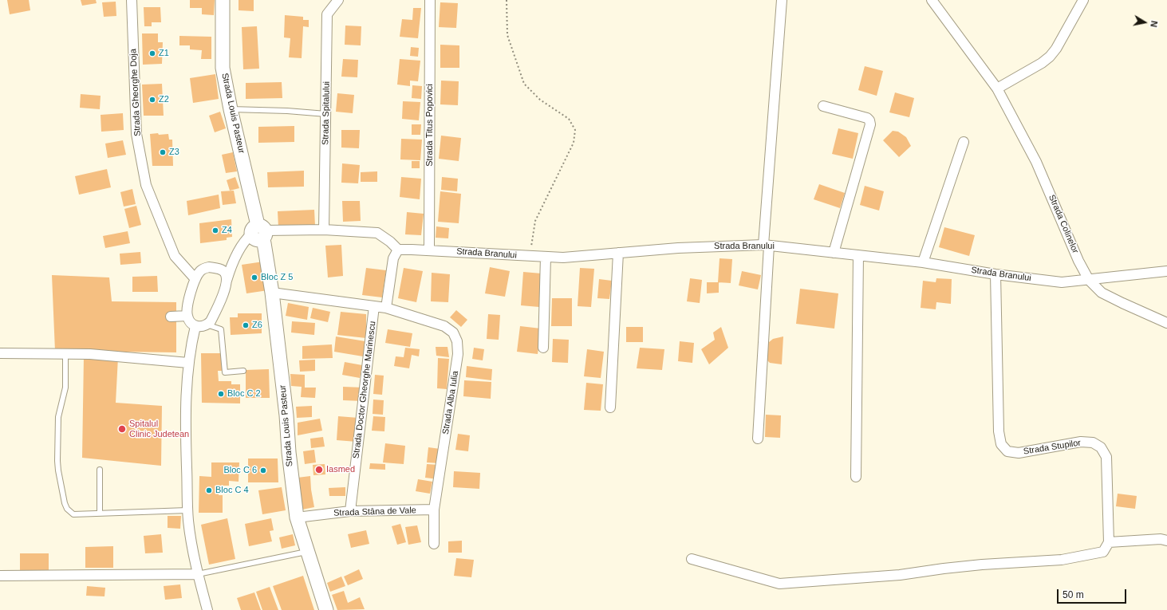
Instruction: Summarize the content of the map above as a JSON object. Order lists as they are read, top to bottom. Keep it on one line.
{"streets":{"main road":["Strada Louis Pasteur"],"street":["Strada Gheorghe Doja","Strada Spitalului","Strada Titus Popovici","Strada Colinelor","Strada Branului","Strada Doctor Gheorghe Marinescu","Strada Alba Iulia","Strada Stupilor","Strada Stâna de Vale"]},"crossings":[["Strada Louis Pasteur","Strada Stâna de Vale"],["Strada Titus Popovici","Strada Branului"],["Strada Colinelor","Strada Branului"],["Strada Branului","Strada Stupilor"],["Strada Doctor Gheorghe Marinescu","Strada Stâna de Vale"],["Strada Alba Iulia","Strada Stâna de Vale"]],"places":["Z1","Z2","Z3","Z4","Bloc Z 5","Z6","Bloc C 2","Spitalul Clinic Judetean","Iasmed","Bloc C 6","Bloc C 4"],"scale_bar":"50 m","north":"right"}
